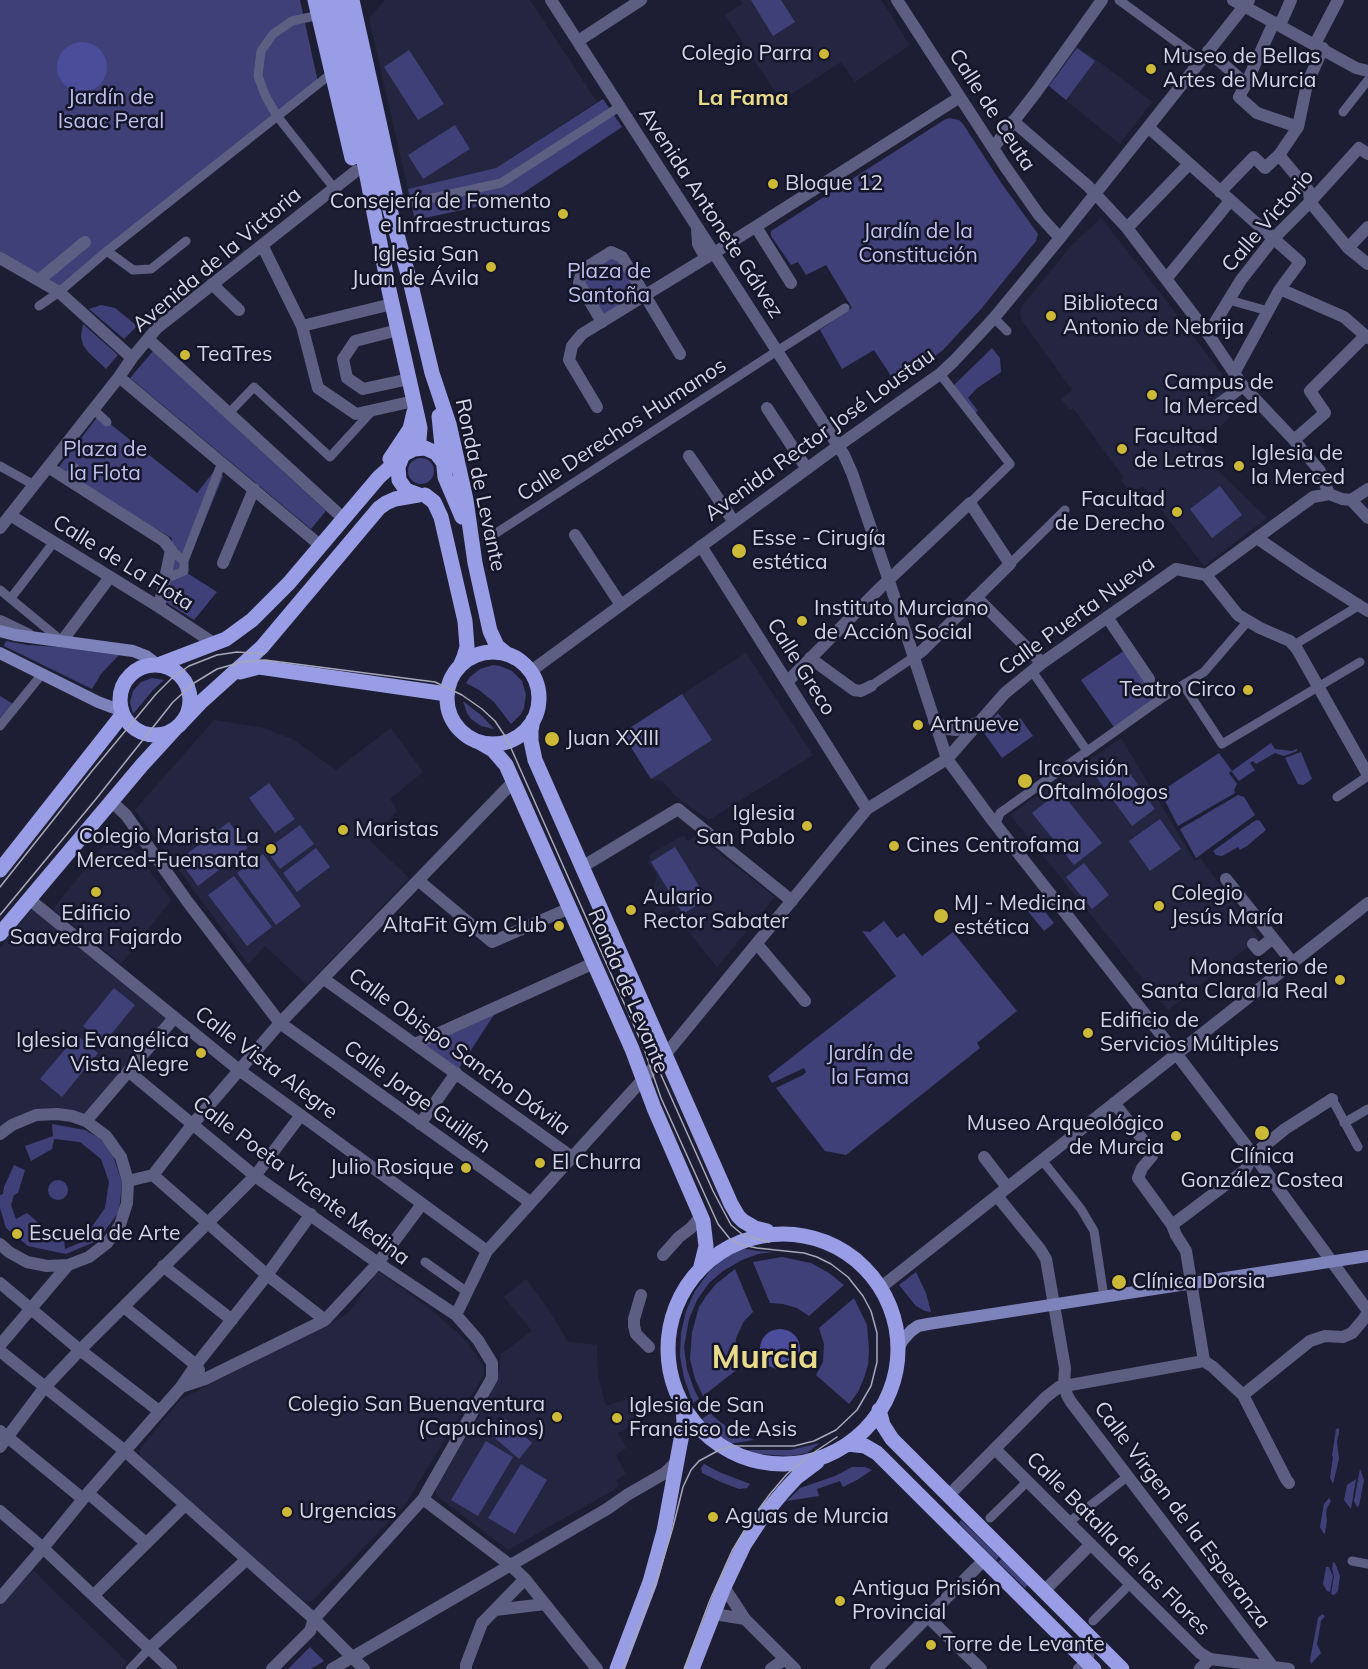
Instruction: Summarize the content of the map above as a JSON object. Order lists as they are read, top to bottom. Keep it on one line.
{"streets":{"main road":["Ronda de Levante"],"street":["Calle de Ceuta","Avenida Antonete Gálvez","Calle Victorio","Avenida de la Victoria","Calle Derechos Humanos","Avenida Rector José Loustau","Calle de La Flota","Calle Puerta Nueva","Calle Greco","Calle Obispo Sancho Dávila","Calle Vista Alegre","Calle Jorge Guillén","Calle Poeta Vicente Medina","Calle Virgen de la Esperanza","Calle Batalla de las Flores"]},"crossings":[["Calle de Ceuta","Avenida Rector José Loustau"],["Avenida Antonete Gálvez","Calle Derechos Humanos"],["Avenida Antonete Gálvez","Avenida Rector José Loustau"],["Avenida Antonete Gálvez","Calle Puerta Nueva"],["Avenida de la Victoria","Calle de La Flota"],["Avenida Rector José Loustau","Ronda de Levante"],["Avenida Rector José Loustau","Calle Greco"],["Ronda de Levante","Calle Puerta Nueva"],["Calle Puerta Nueva","Calle Greco"],["Calle Puerta Nueva","Calle Obispo Sancho Dávila"],["Calle Puerta Nueva","Calle Vista Alegre"],["Calle Puerta Nueva","Calle Jorge Guillén"],["Calle Puerta Nueva","Calle Poeta Vicente Medina"],["Calle Virgen de la Esperanza","Calle Batalla de las Flores"]],"districts":["La Fama","Murcia"],"parks":["Jardín de Isaac Peral","Jardín de la Constitución","Plaza de Santoña","Plaza de la Flota","Jardín de la Fama"],"places":["Colegio Parra","Museo de Bellas Artes de Murcia","Bloque 12","Consejería de Fomento e Infraestructuras","Iglesia San Juan de Ávila","Biblioteca Antonio de Nebrija","TeaTres","Campus de la Merced","Facultad de Letras","Iglesia de la Merced","Facultad de Derecho","Esse - Cirugía estética","Instituto Murciano de Acción Social","Teatro Circo","Artnueve","Juan XXIII","Ircovisión Oftalmólogos","Iglesia San Pablo","Maristas","Cines Centrofama","Colegio Marista La Merced-Fuensanta","Edificio Saavedra Fajardo","Colegio Jesús María","Aulario Rector Sabater","MJ - Medicina estética","AltaFit Gym Club","Monasterio de Santa Clara la Real","Edificio de Servicios Múltiples","Iglesia Evangélica Vista Alegre","Clínica González Costea","Museo Arqueológico de Murcia","El Churra","Julio Rosique","Escuela de Arte","Clínica Dorsia","Colegio San Buenaventura (Capuchinos)","Iglesia de San Francisco de Asis","Urgencias","Aguas de Murcia","Antigua Prisión Provincial","Torre de Levante"]}
